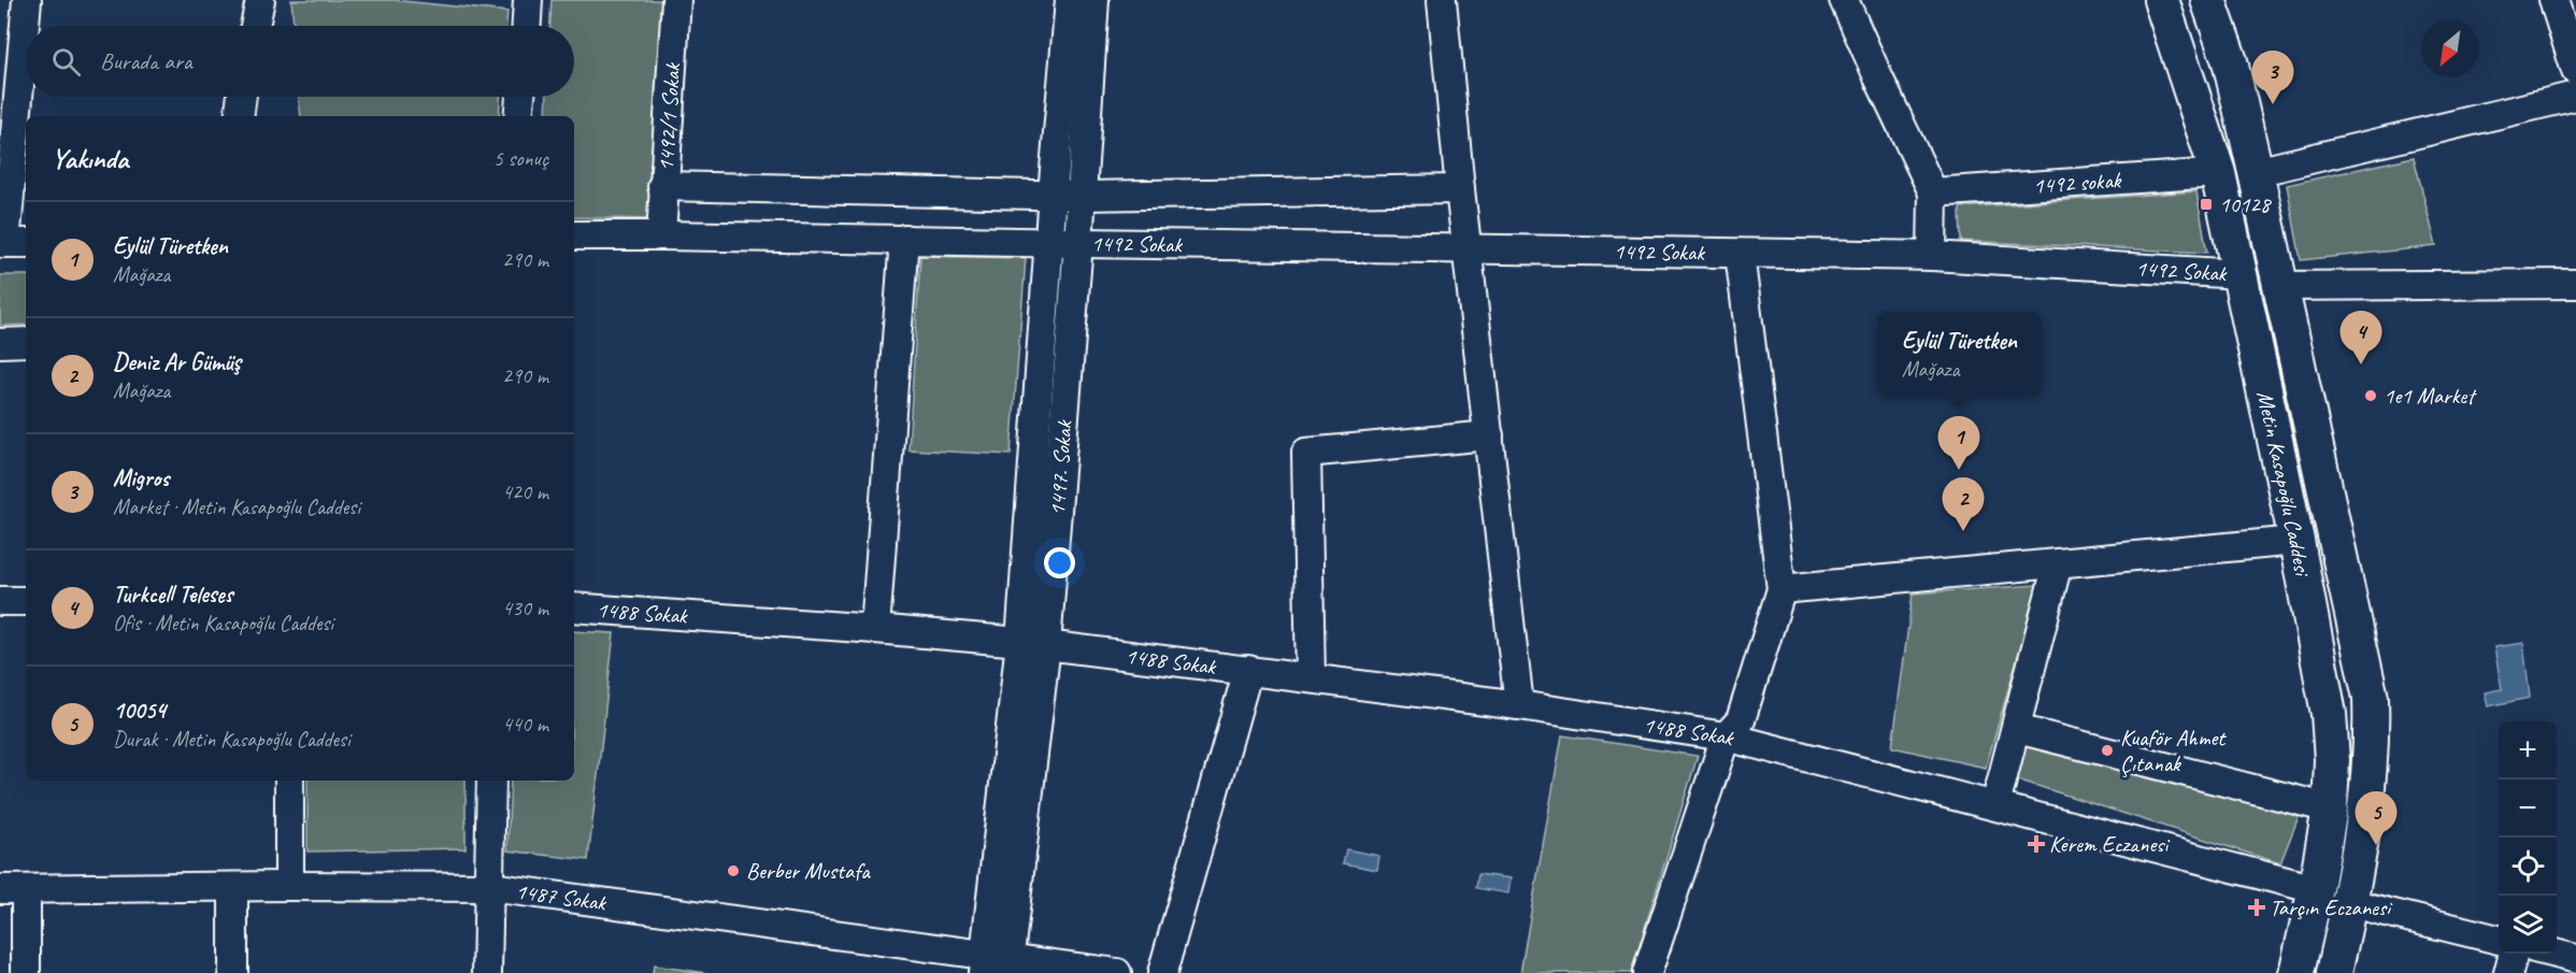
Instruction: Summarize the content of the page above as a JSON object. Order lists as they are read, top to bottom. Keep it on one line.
{"streets":{"main road":["Metin Kasapoğlu Caddesi"],"street":["1492/1 Sokak","1492 sokak","1492 Sokak","1497. Sokak","1488 Sokak","1487 Sokak"]},"crossings":[["1492 sokak","Metin Kasapoğlu Caddesi"],["1492 Sokak","1497. Sokak"],["1492 Sokak","Metin Kasapoğlu Caddesi"],["1497. Sokak","1488 Sokak"],["1497. Sokak","1487 Sokak"],["Metin Kasapoğlu Caddesi","1488 Sokak"]],"places":{"transit":["10128"],"other":["1e1 Market","Kuaför Ahmet Çıtanak","Berber Mustafa"],"health":["Kerem Eczanesi","Tarçın Eczanesi"]},"north":"bottom left","page":{"search":"Burada ara","pins":["3","4","1","2","5"],"heading":["Yakında","5 sonuç"],"list":[{"mark":"1","name":"Eylül Türetken","note":"Mağaza","value":"290 m"},{"mark":"2","name":"Deniz Ar Gümüş","note":"Mağaza","value":"290 m"},{"mark":"3","name":"Migros","note":"Market · Metin Kasapoğlu Caddesi","value":"420 m"},{"mark":"4","name":"Turkcell Teleses","note":"Ofis · Metin Kasapoğlu Caddesi","value":"430 m"},{"mark":"5","name":"10054","note":"Durak · Metin Kasapoğlu Caddesi","value":"440 m"}],"popup":["Eylül Türetken","Mağaza"],"map_buttons":["+","−"]}}
